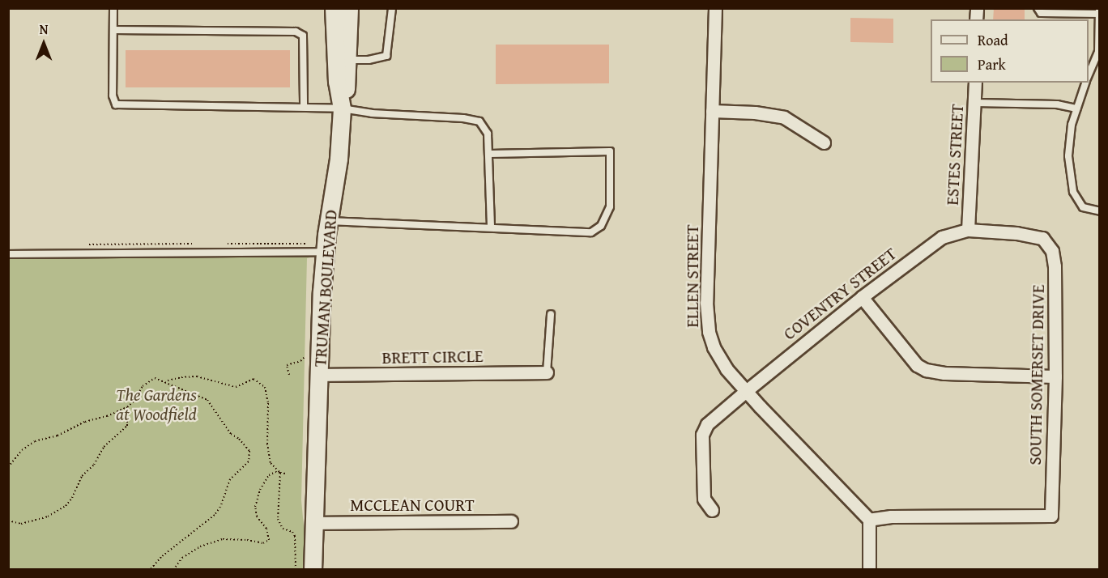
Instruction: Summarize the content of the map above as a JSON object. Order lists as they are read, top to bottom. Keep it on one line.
{"streets":{"street":["ESTES STREET","ELLEN STREET","TRUMAN BOULEVARD","COVENTRY STREET","BRETT CIRCLE","SOUTH SOMERSET DRIVE","MCCLEAN COURT"]},"crossings":[["ESTES STREET","COVENTRY STREET"],["ELLEN STREET","COVENTRY STREET"],["ELLEN STREET","SOUTH SOMERSET DRIVE"],["TRUMAN BOULEVARD","BRETT CIRCLE"],["TRUMAN BOULEVARD","MCCLEAN COURT"],["COVENTRY STREET","SOUTH SOMERSET DRIVE"]],"parks":["The Gardens at Woodfield"],"legend":["Road","Park"],"north":"top"}
